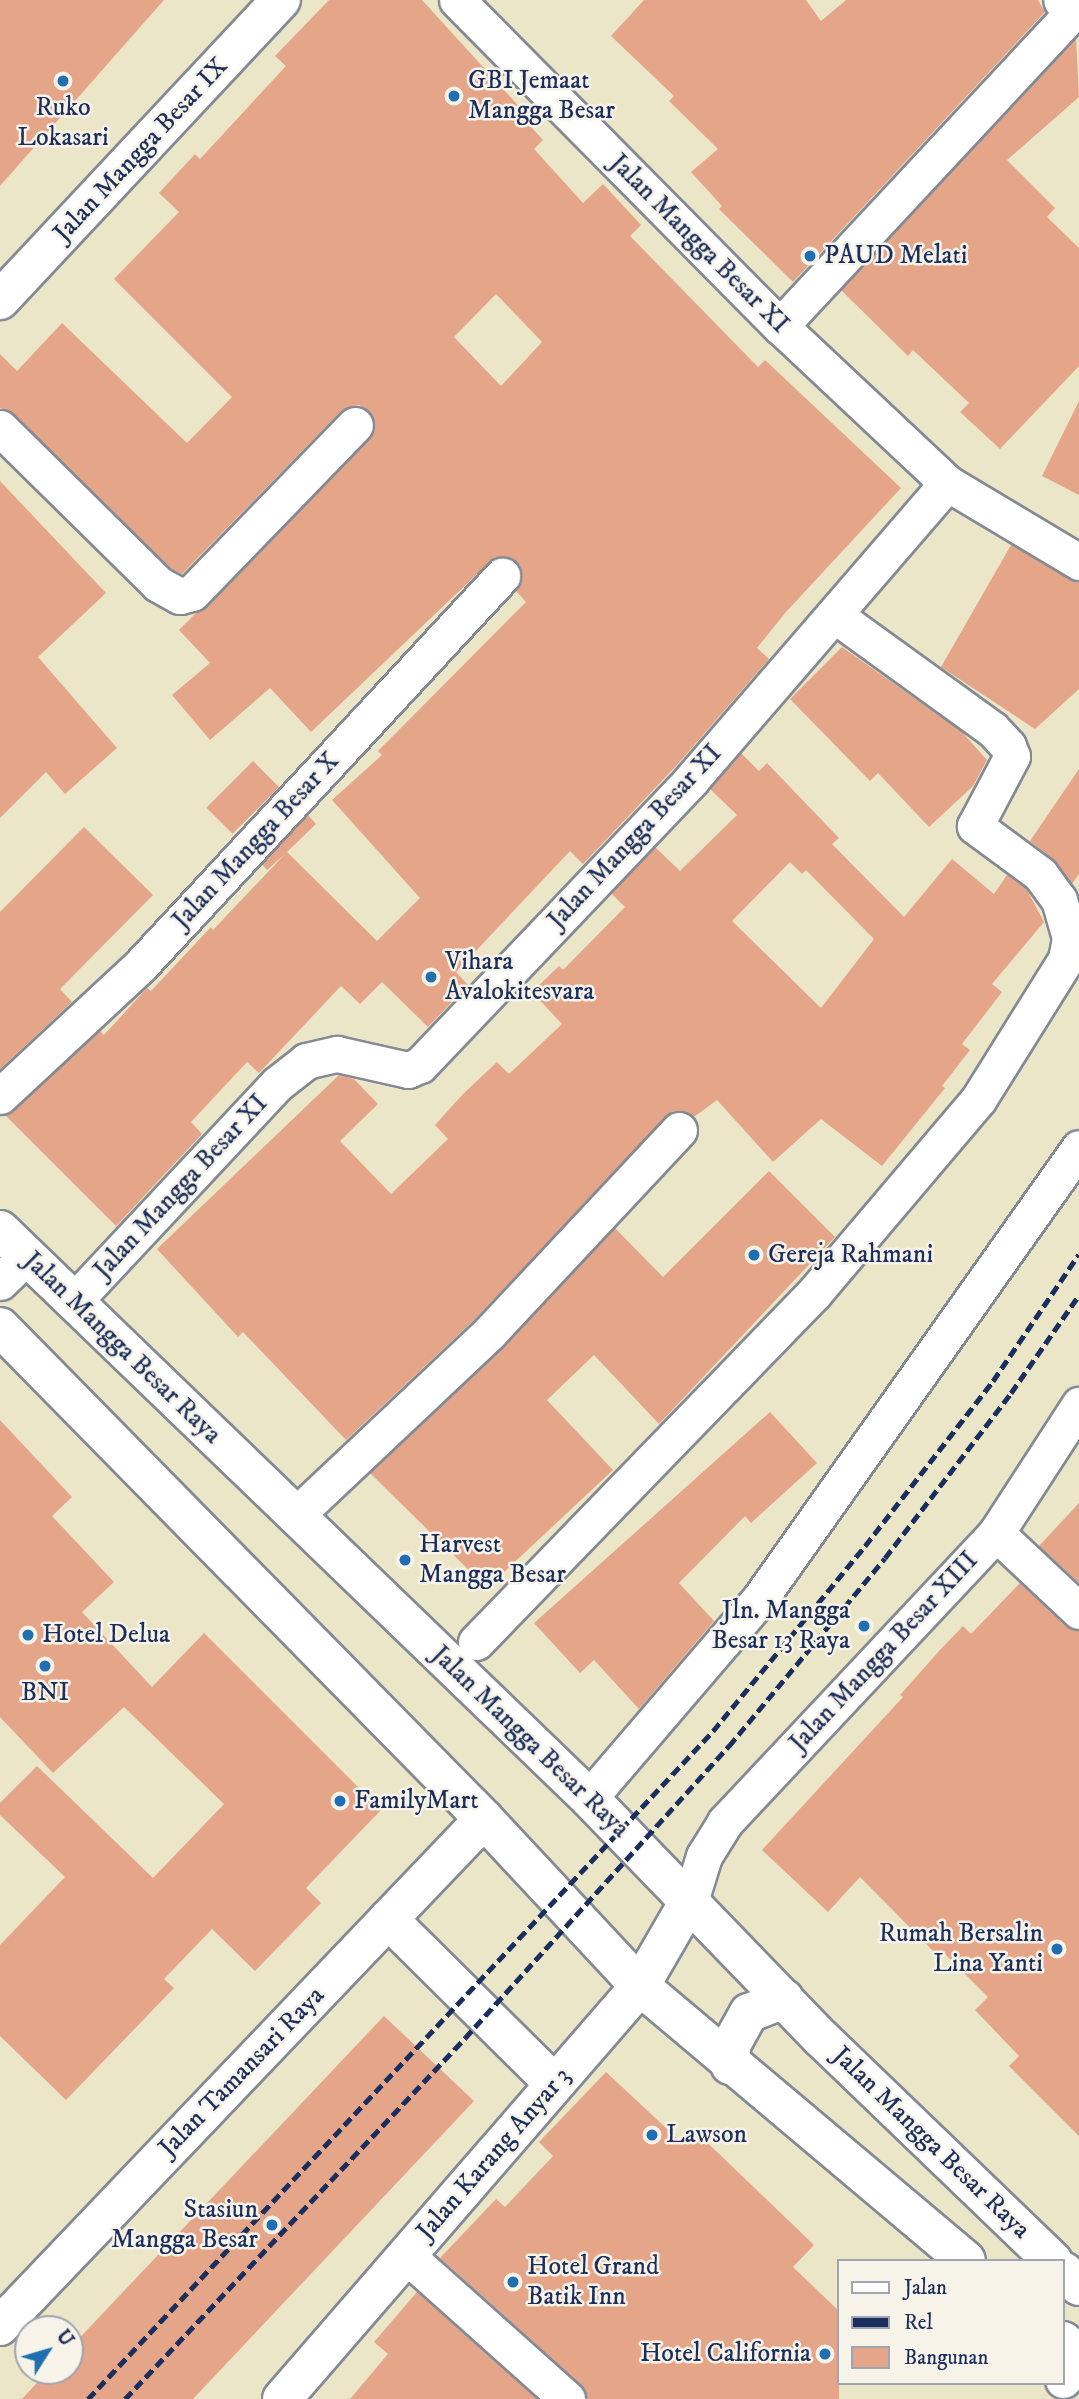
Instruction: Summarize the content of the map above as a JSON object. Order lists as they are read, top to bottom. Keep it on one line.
{"streets":{"main road":["Jalan Mangga Besar IX","Jalan Mangga Besar Raya","Jalan Tamansari Raya","Jalan Karang Anyar 3"],"street":["Jalan Mangga Besar XI","Jalan Mangga Besar X","Jalan Mangga Besar XIII"]},"crossings":[["Jalan Mangga Besar XI","Jalan Mangga Besar Raya"],["Jalan Mangga Besar Raya","Jalan Mangga Besar XIII"],["Jalan Mangga Besar Raya","Jalan Karang Anyar 3"],["Jalan Mangga Besar XIII","Jalan Karang Anyar 3"]],"places":["Ruko Lokasari","GBI Jemaat Mangga Besar","PAUD Melati","Vihara Avalokitesvara","Gereja Rahmani","Harvest Mangga Besar","Jln. Mangga Besar 13 Raya","Hotel Delua","BNI","FamilyMart","Rumah Bersalin Lina Yanti","Lawson","Stasiun Mangga Besar","Hotel Grand Batik Inn","Hotel California"],"legend":["Jalan","Rel","Bangunan"],"north":"top right"}
